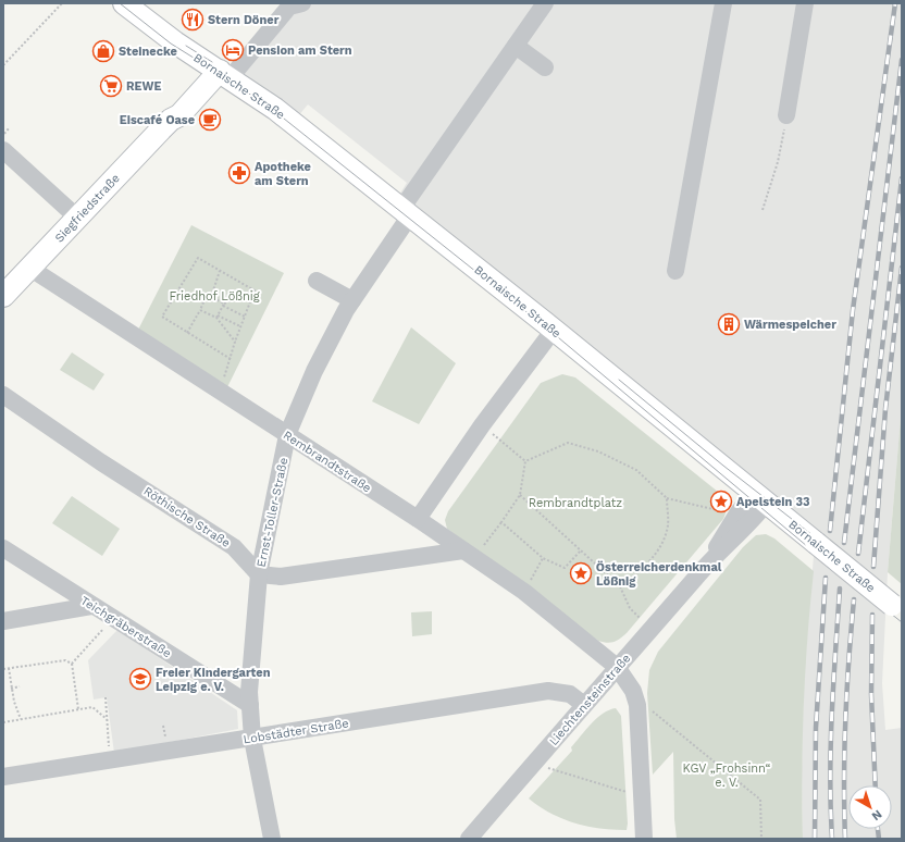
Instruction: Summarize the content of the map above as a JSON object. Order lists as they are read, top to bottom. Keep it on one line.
{"streets":{"main road":["Bornaische Straße","Siegfriedstraße"],"street":["Rembrandtstraße","Ernst-Toller-Straße","Röthische Straße","Teichgräberstraße","Liechtensteinstraße","Lobstädter Straße"]},"crossings":[["Bornaische Straße","Siegfriedstraße"],["Bornaische Straße","Ernst-Toller-Straße"],["Bornaische Straße","Liechtensteinstraße"],["Siegfriedstraße","Rembrandtstraße"],["Rembrandtstraße","Ernst-Toller-Straße"],["Rembrandtstraße","Liechtensteinstraße"],["Ernst-Toller-Straße","Röthische Straße"],["Ernst-Toller-Straße","Teichgräberstraße"],["Ernst-Toller-Straße","Lobstädter Straße"],["Liechtensteinstraße","Lobstädter Straße"]],"parks":["Friedhof Lößnig","Rembrandtplatz","KGV „Frohsinn“ e. V."],"places":{"restaurant":["Stern Döner"],"hotel":["Pension am Stern"],"shop":["Steinecke"],"supermarket":["REWE"],"cafe":["Eiscafé Oase"],"pharmacy":["Apotheke am Stern"],"building":["Wärmespeicher"],"place":["Apelstein 33","Österreicherdenkmal Lößnig"],"school or university":["Freier Kindergarten Leipzig e. V."]},"north":"bottom right"}
